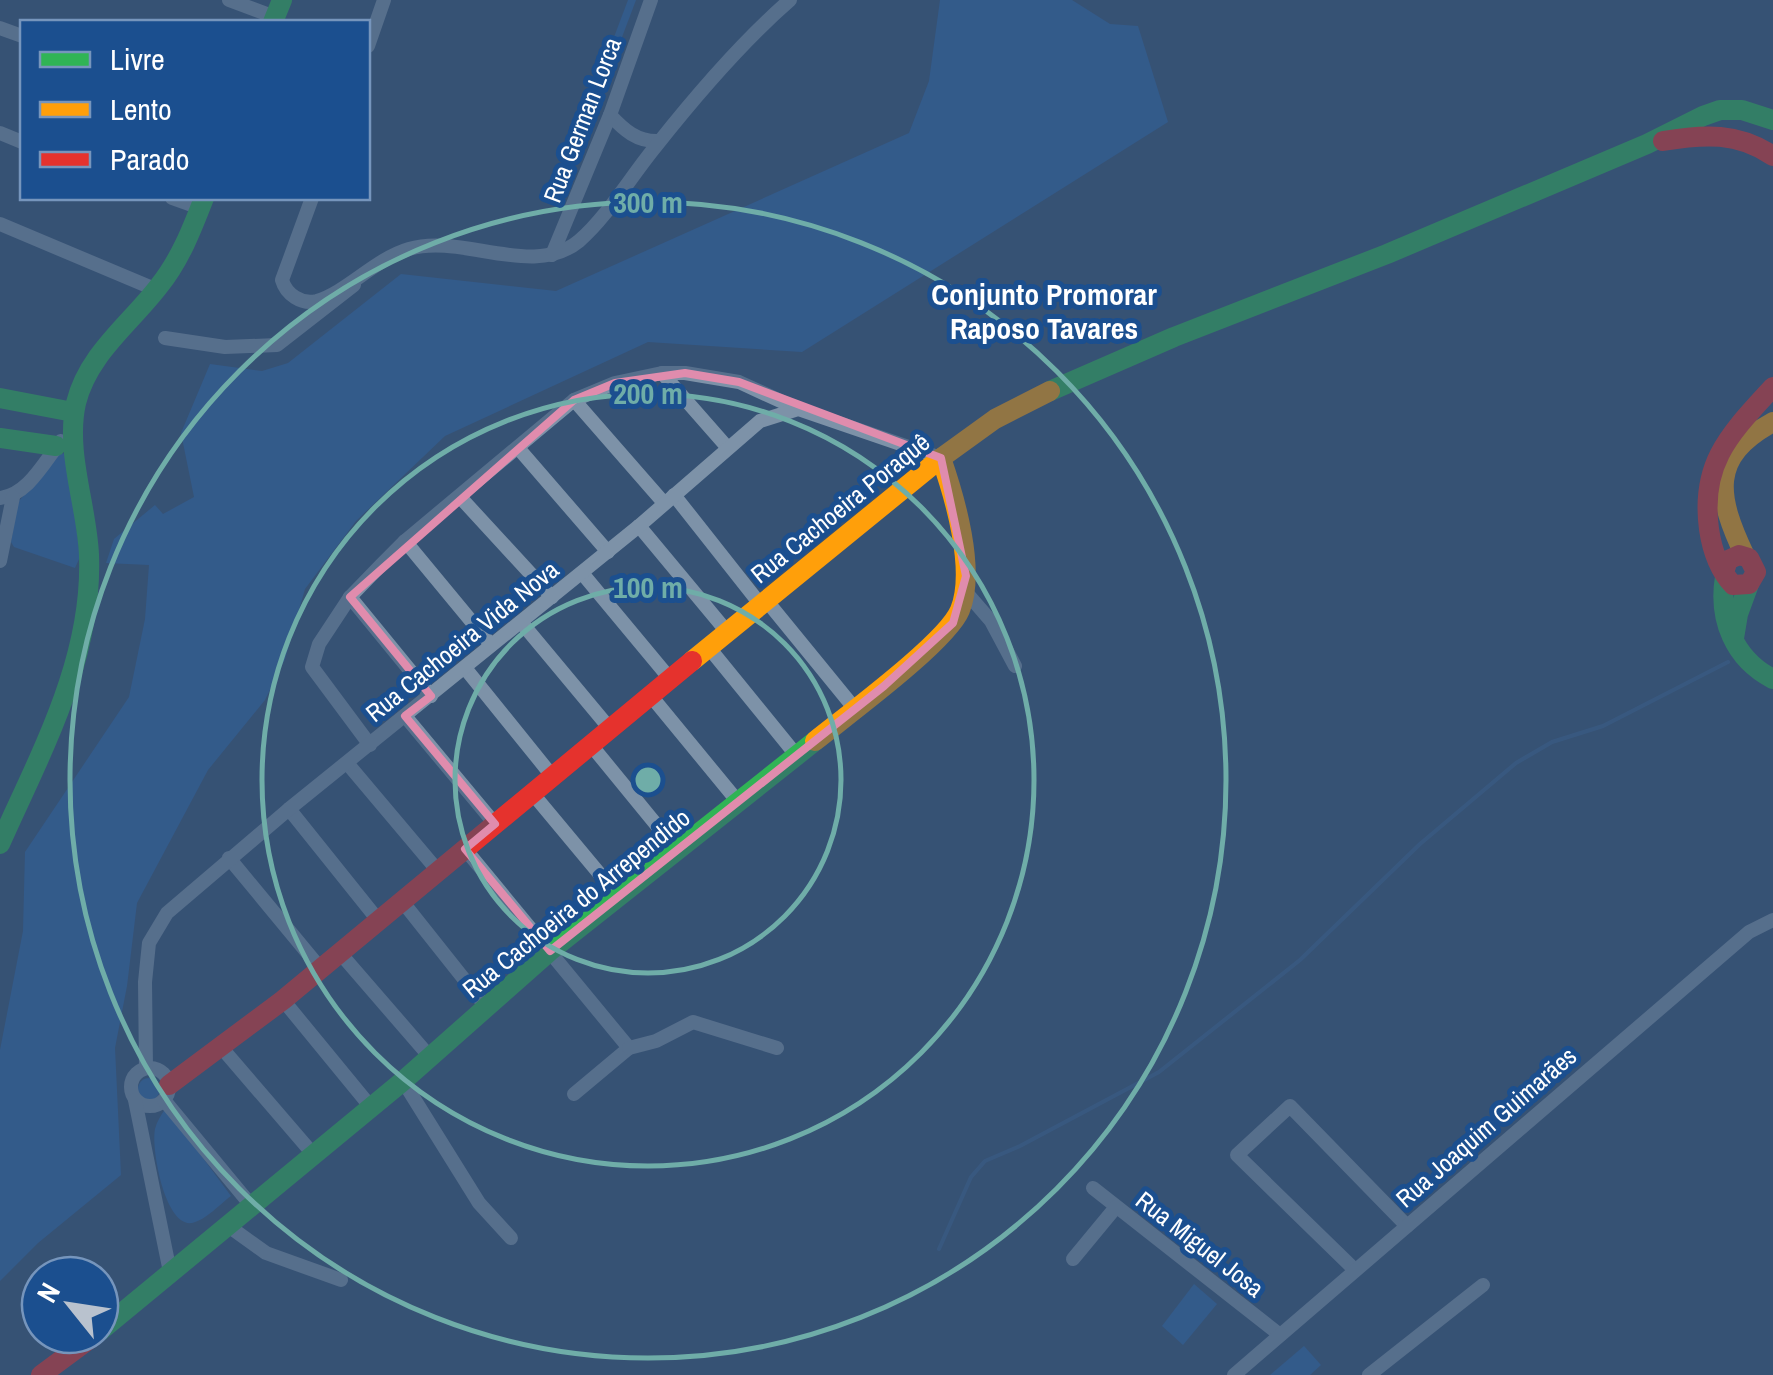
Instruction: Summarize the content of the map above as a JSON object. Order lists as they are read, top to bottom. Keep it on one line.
{"streets":{"street":["Rua German Lorca","Rua Cachoeira Poraquê","Rua Cachoeira Vida Nova","Rua Cachoeira do Arrependido","Rua Joaquim Guimarães","Rua Miguel Josa"]},"crossings":[["Rua Cachoeira Poraquê","Rua Cachoeira Vida Nova"],["Rua Joaquim Guimarães","Rua Miguel Josa"]],"districts":["Conjunto Promorar Raposo Tavares"],"legend":["Livre","Lento","Parado"],"north":"top left","rings":["300 m","200 m","100 m"]}
